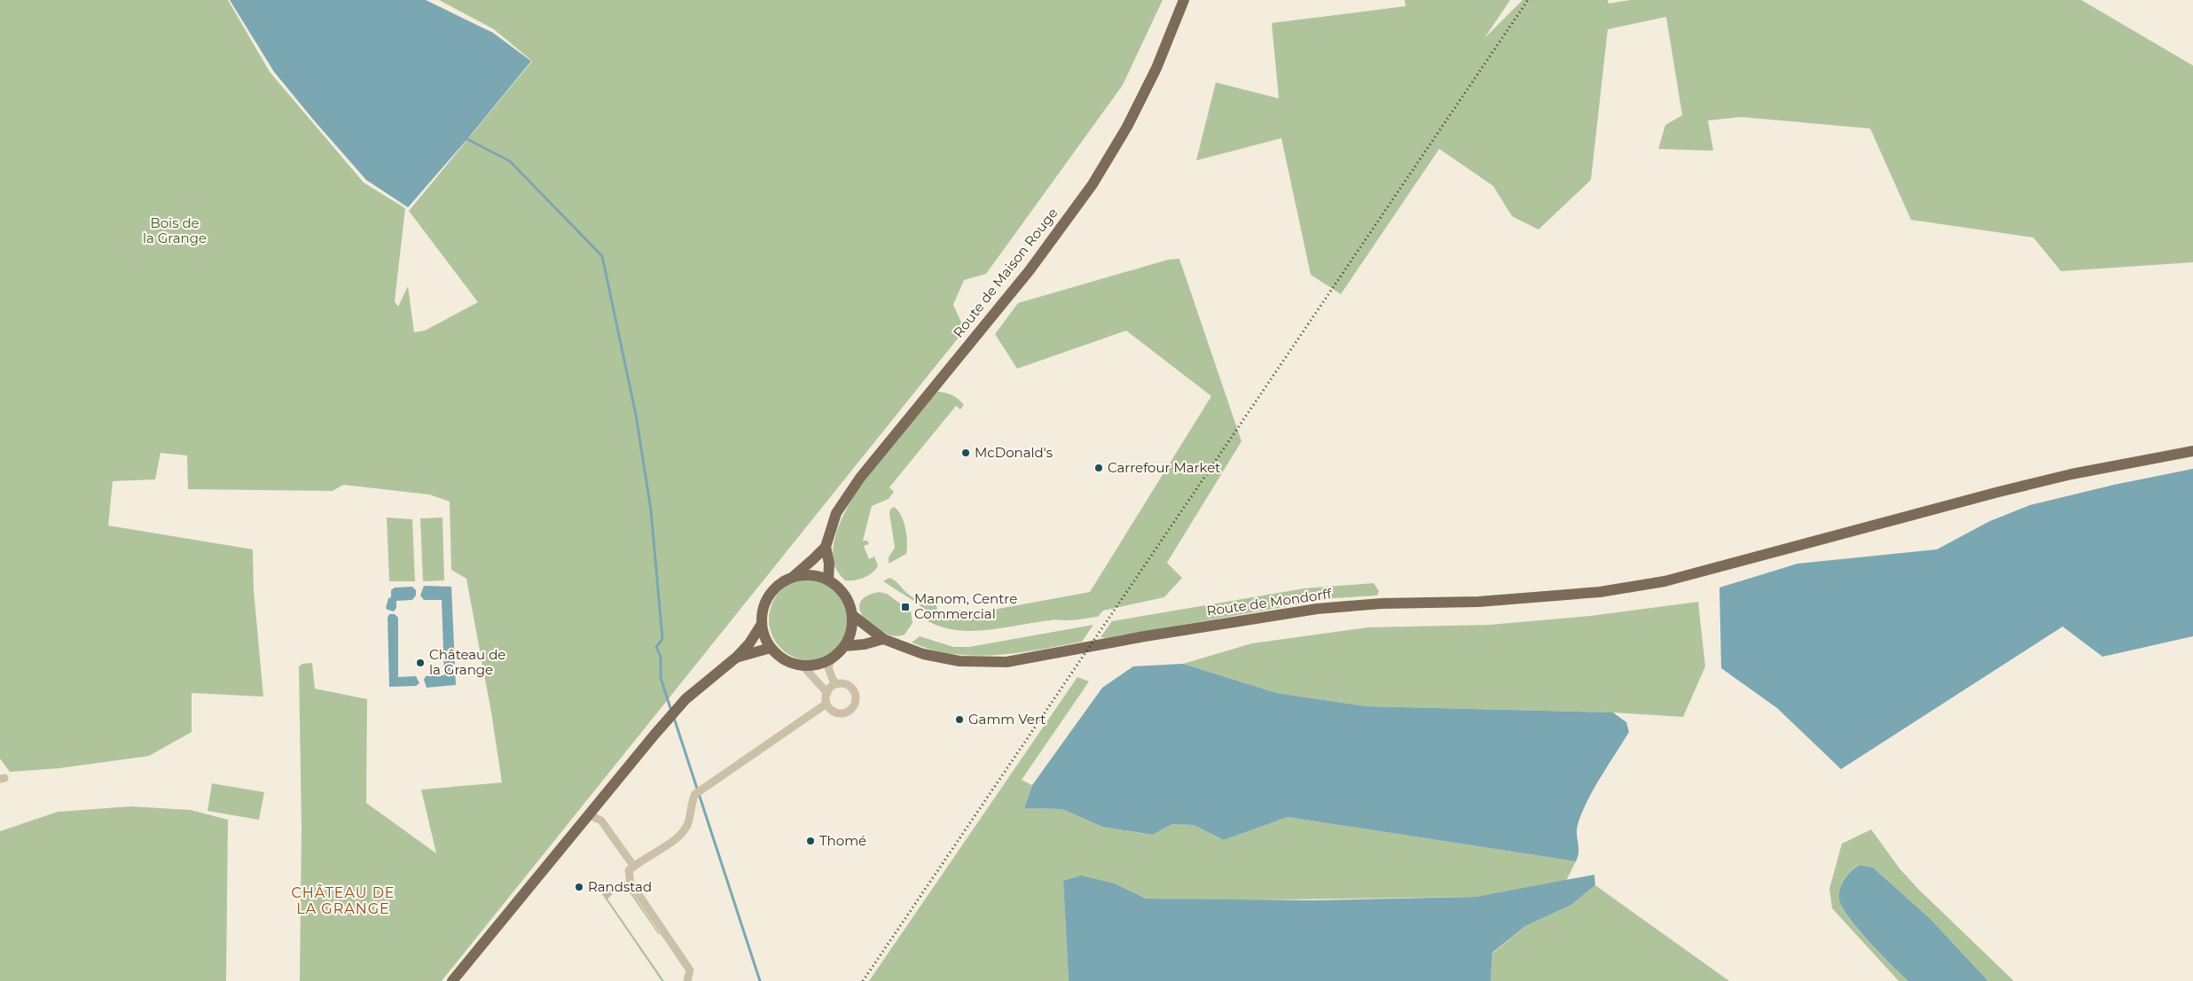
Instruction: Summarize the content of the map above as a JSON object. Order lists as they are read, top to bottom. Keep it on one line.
{"streets":{"main road":["Route de Maison Rouge","Route de Mondorff"]},"districts":["CHÂTEAU DE LA GRANGE"],"parks":["Bois de la Grange"],"places":{"other":["McDonald's","Carrefour Market","Château de la Grange","Gamm Vert","Thomé","Randstad"],"transit":["Manom, Centre Commercial"]}}
